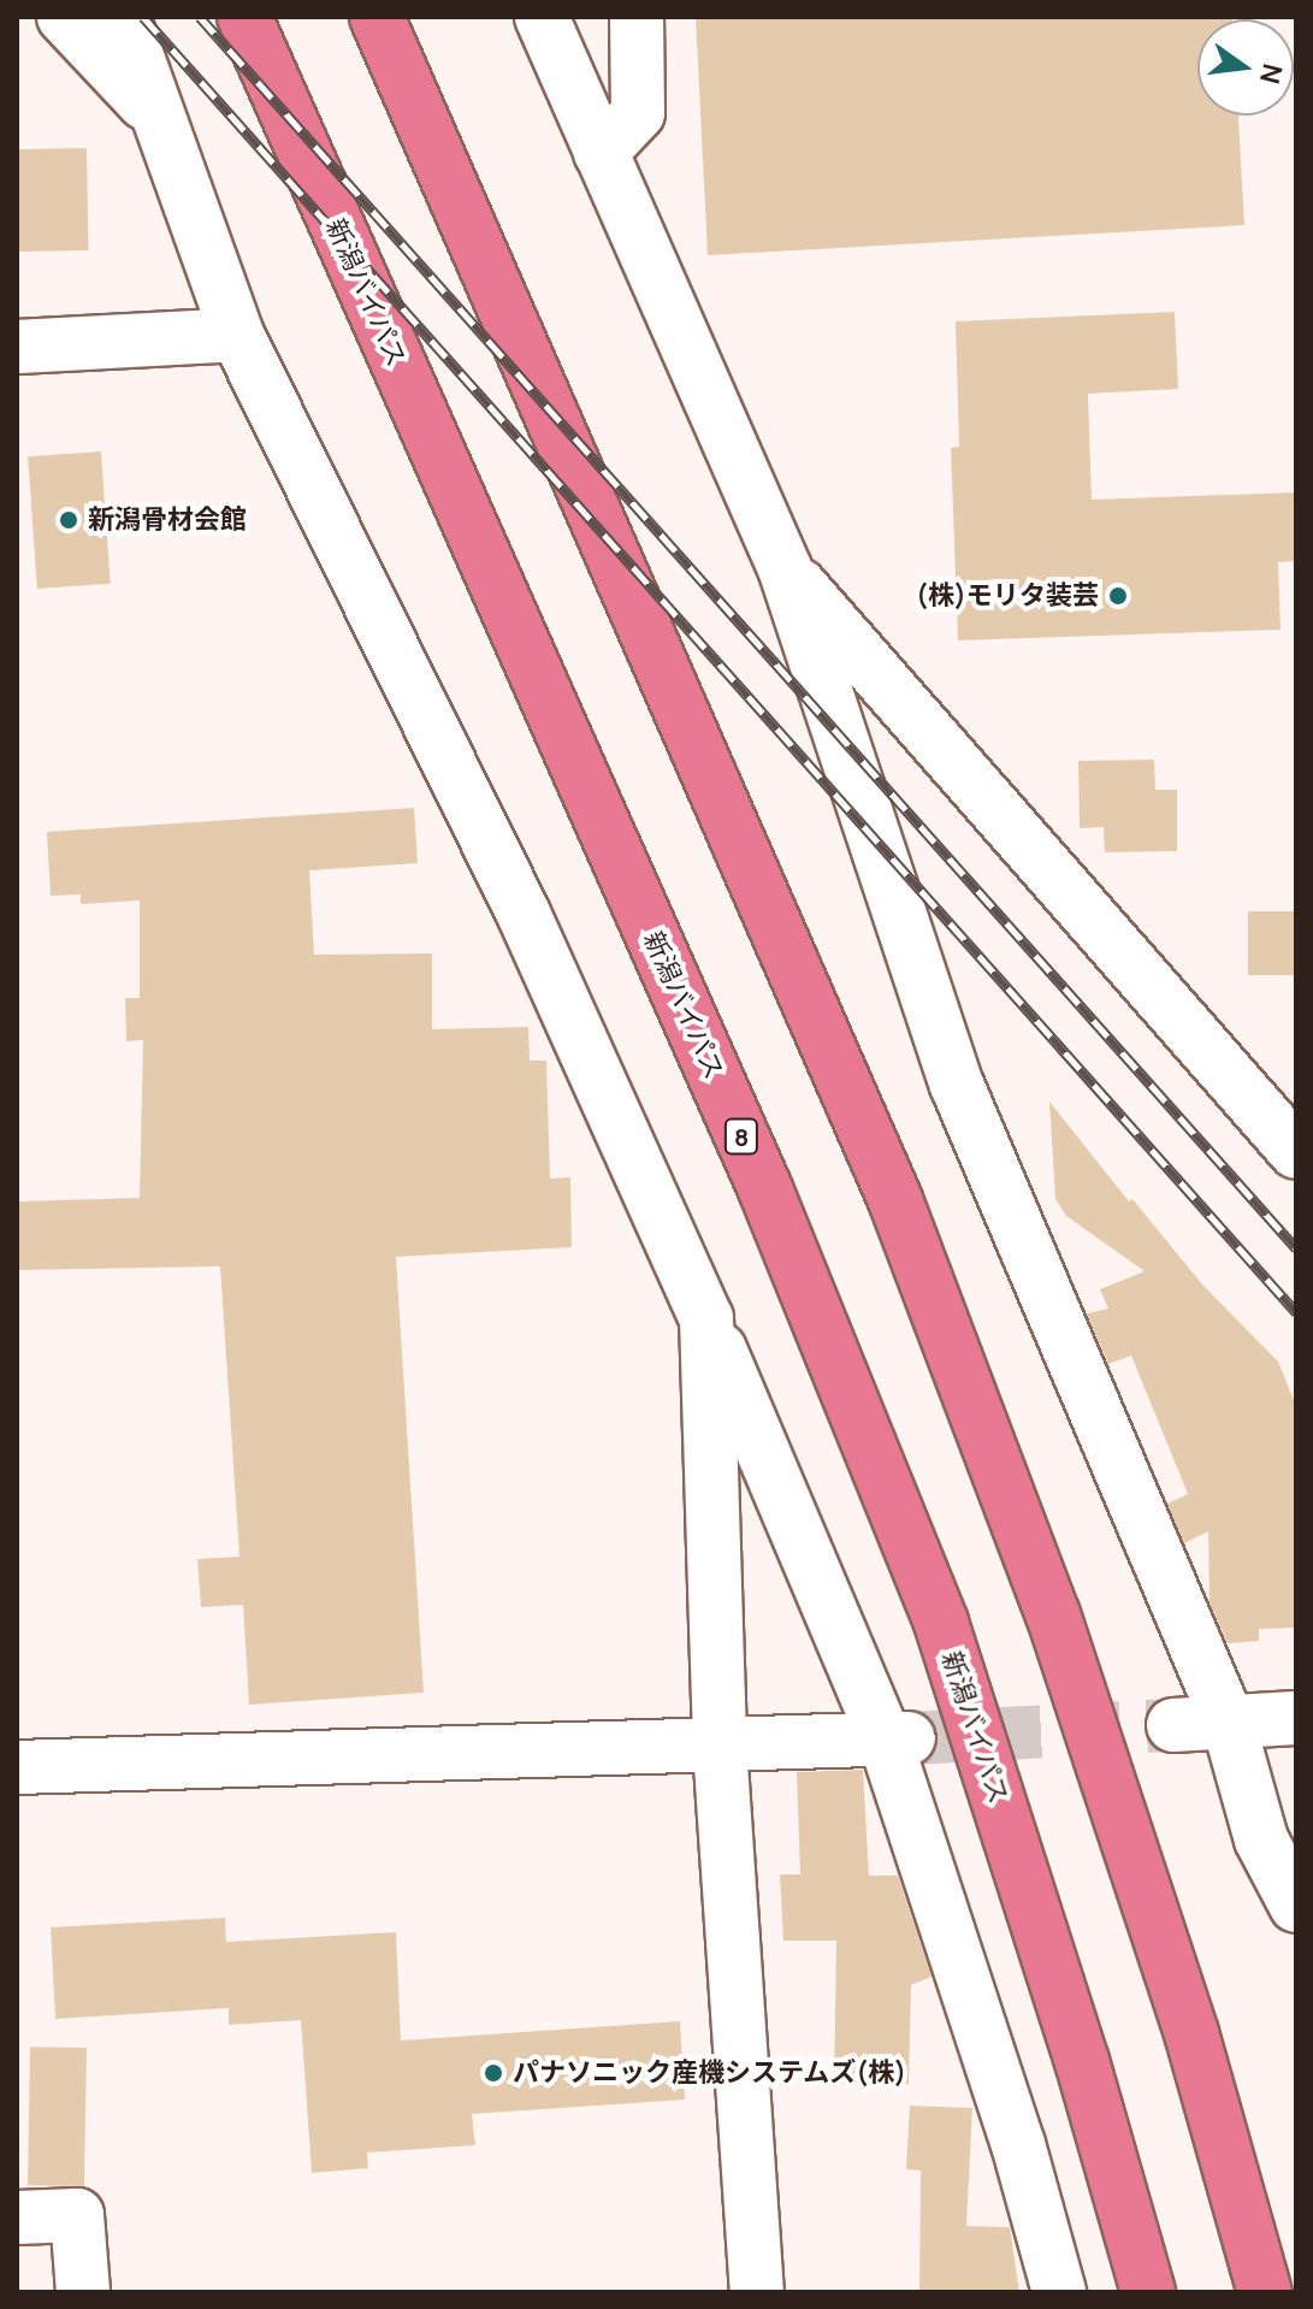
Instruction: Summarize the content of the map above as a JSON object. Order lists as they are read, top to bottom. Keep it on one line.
{"streets":{"highway":["新潟バイパス","8"]},"places":["新潟骨材会館","(株)モリタ装芸","パナソニック産機システムズ(株)"],"north":"right"}
